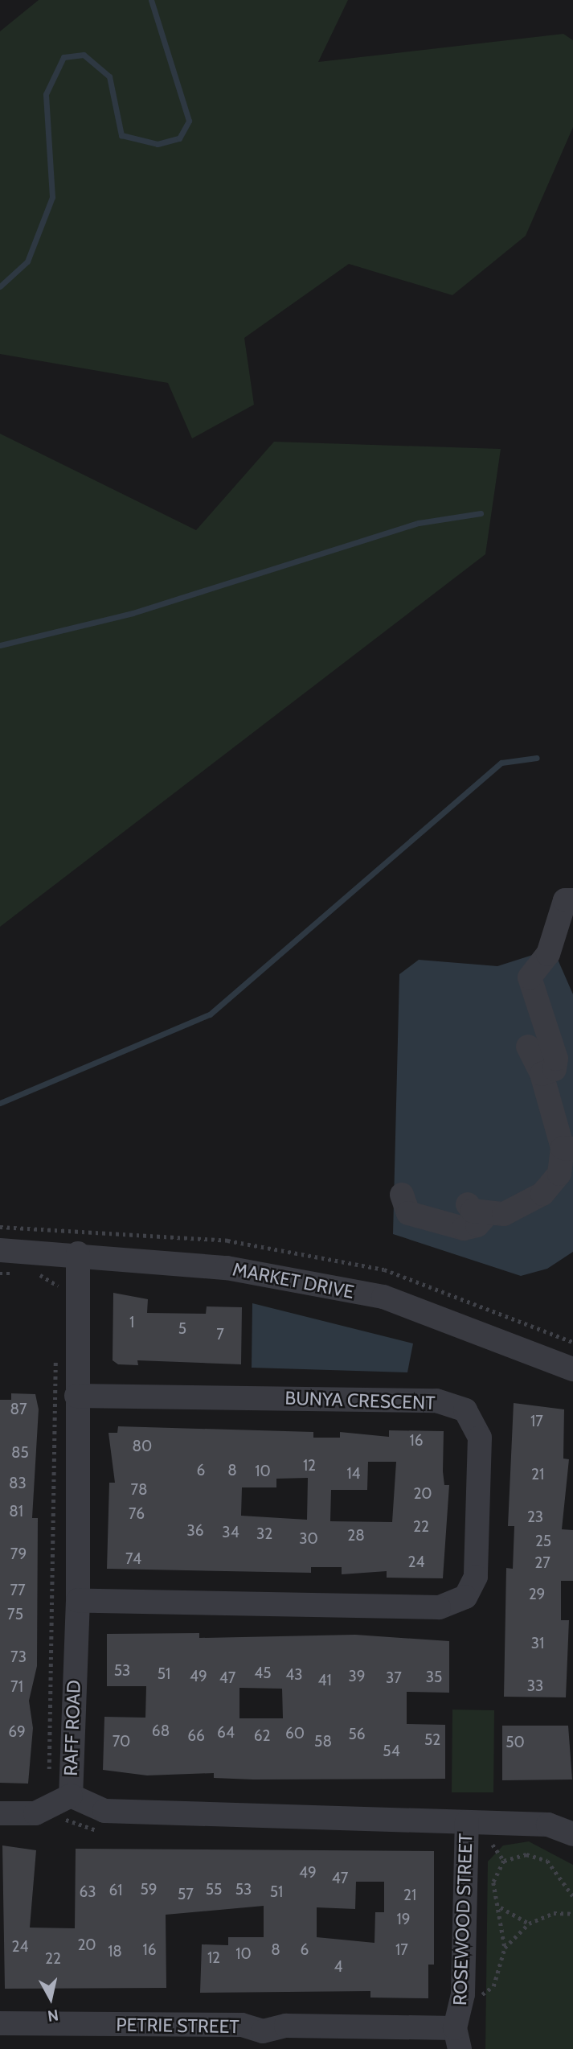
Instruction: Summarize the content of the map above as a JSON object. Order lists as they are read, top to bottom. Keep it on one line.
{"streets":{"street":["MARKET DRIVE","BUNYA CRESCENT","RAFF ROAD","ROSEWOOD STREET","PETRIE STREET"]},"crossings":[["MARKET DRIVE","RAFF ROAD"],["BUNYA CRESCENT","RAFF ROAD"],["RAFF ROAD","ROSEWOOD STREET"],["ROSEWOOD STREET","PETRIE STREET"]],"house_numbers":["1","5","7","87","17","16","80","85","12","6","8","10","14","21","83","78","20","81","76","23","22","36","34","32","28","30","25","79","74","24","27","77","29","75","31","73","53","45","51","43","49","39","35","47","37","41","33","71","68","69","64","60","56","66","62","52","70","58","50","54","49","47","59","55","53","61","63","51","57","21","19","20","24","16","8","6","17","18","10","12","22","4"],"north":"bottom"}
